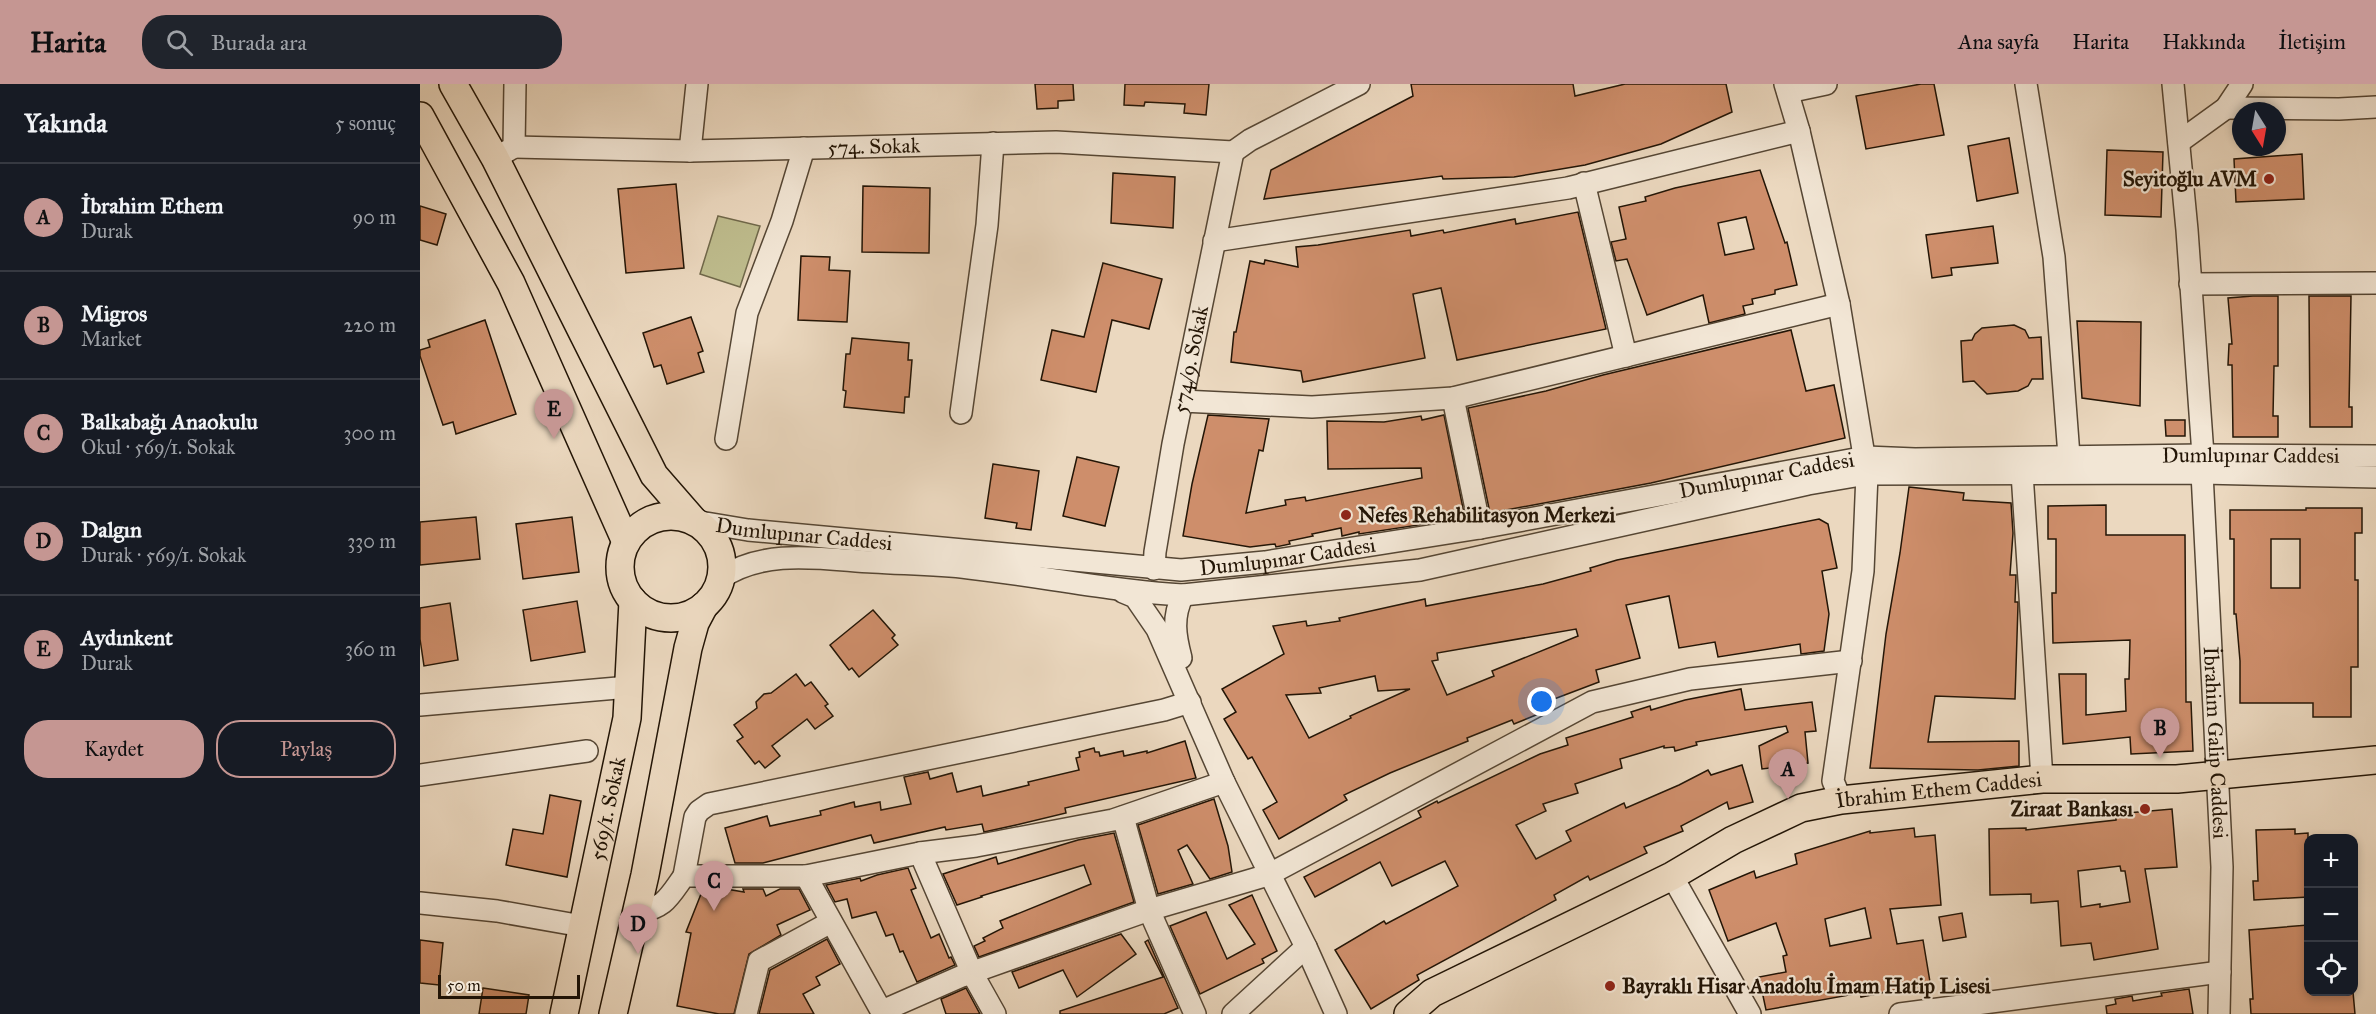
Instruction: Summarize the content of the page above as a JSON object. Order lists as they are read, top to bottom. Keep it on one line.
{"streets":{"main road":["Dumlupınar Caddesi","İbrahim Ethem Caddesi","569/1. Sokak"],"street":["574. Sokak","574/9. Sokak","İbrahim Galip Caddesi"]},"crossings":[["574. Sokak","574/9. Sokak"],["574. Sokak","Dumlupınar Caddesi"],["574/9. Sokak","Dumlupınar Caddesi"],["Dumlupınar Caddesi","İbrahim Galip Caddesi"],["Dumlupınar Caddesi","569/1. Sokak"],["İbrahim Galip Caddesi","İbrahim Ethem Caddesi"]],"places":["Seyitoğlu AVM","Nefes Rehabilitasyon Merkezi","Ziraat Bankası","Bayraklı Hisar Anadolu İmam Hatip Lisesi"],"scale_bar":"50 m","north":"bottom","page":{"header":"Harita","search":"Burada ara","nav":["Ana sayfa","Harita","Hakkında","İletişim"],"heading":["Yakında","5 sonuç"],"list":[{"mark":"A","name":"İbrahim Ethem","note":"Durak","value":"90 m"},{"mark":"B","name":"Migros","note":"Market","value":"220 m"},{"mark":"C","name":"Balkabağı Anaokulu","note":"Okul · 569/1. Sokak","value":"300 m"},{"mark":"D","name":"Dalgın","note":"Durak · 569/1. Sokak","value":"330 m"},{"mark":"E","name":"Aydınkent","note":"Durak","value":"360 m"}],"pins":["E","B","A","C","D"],"buttons":["Kaydet","Paylaş"],"map_buttons":["+","−"],"scale":"50 m"}}
